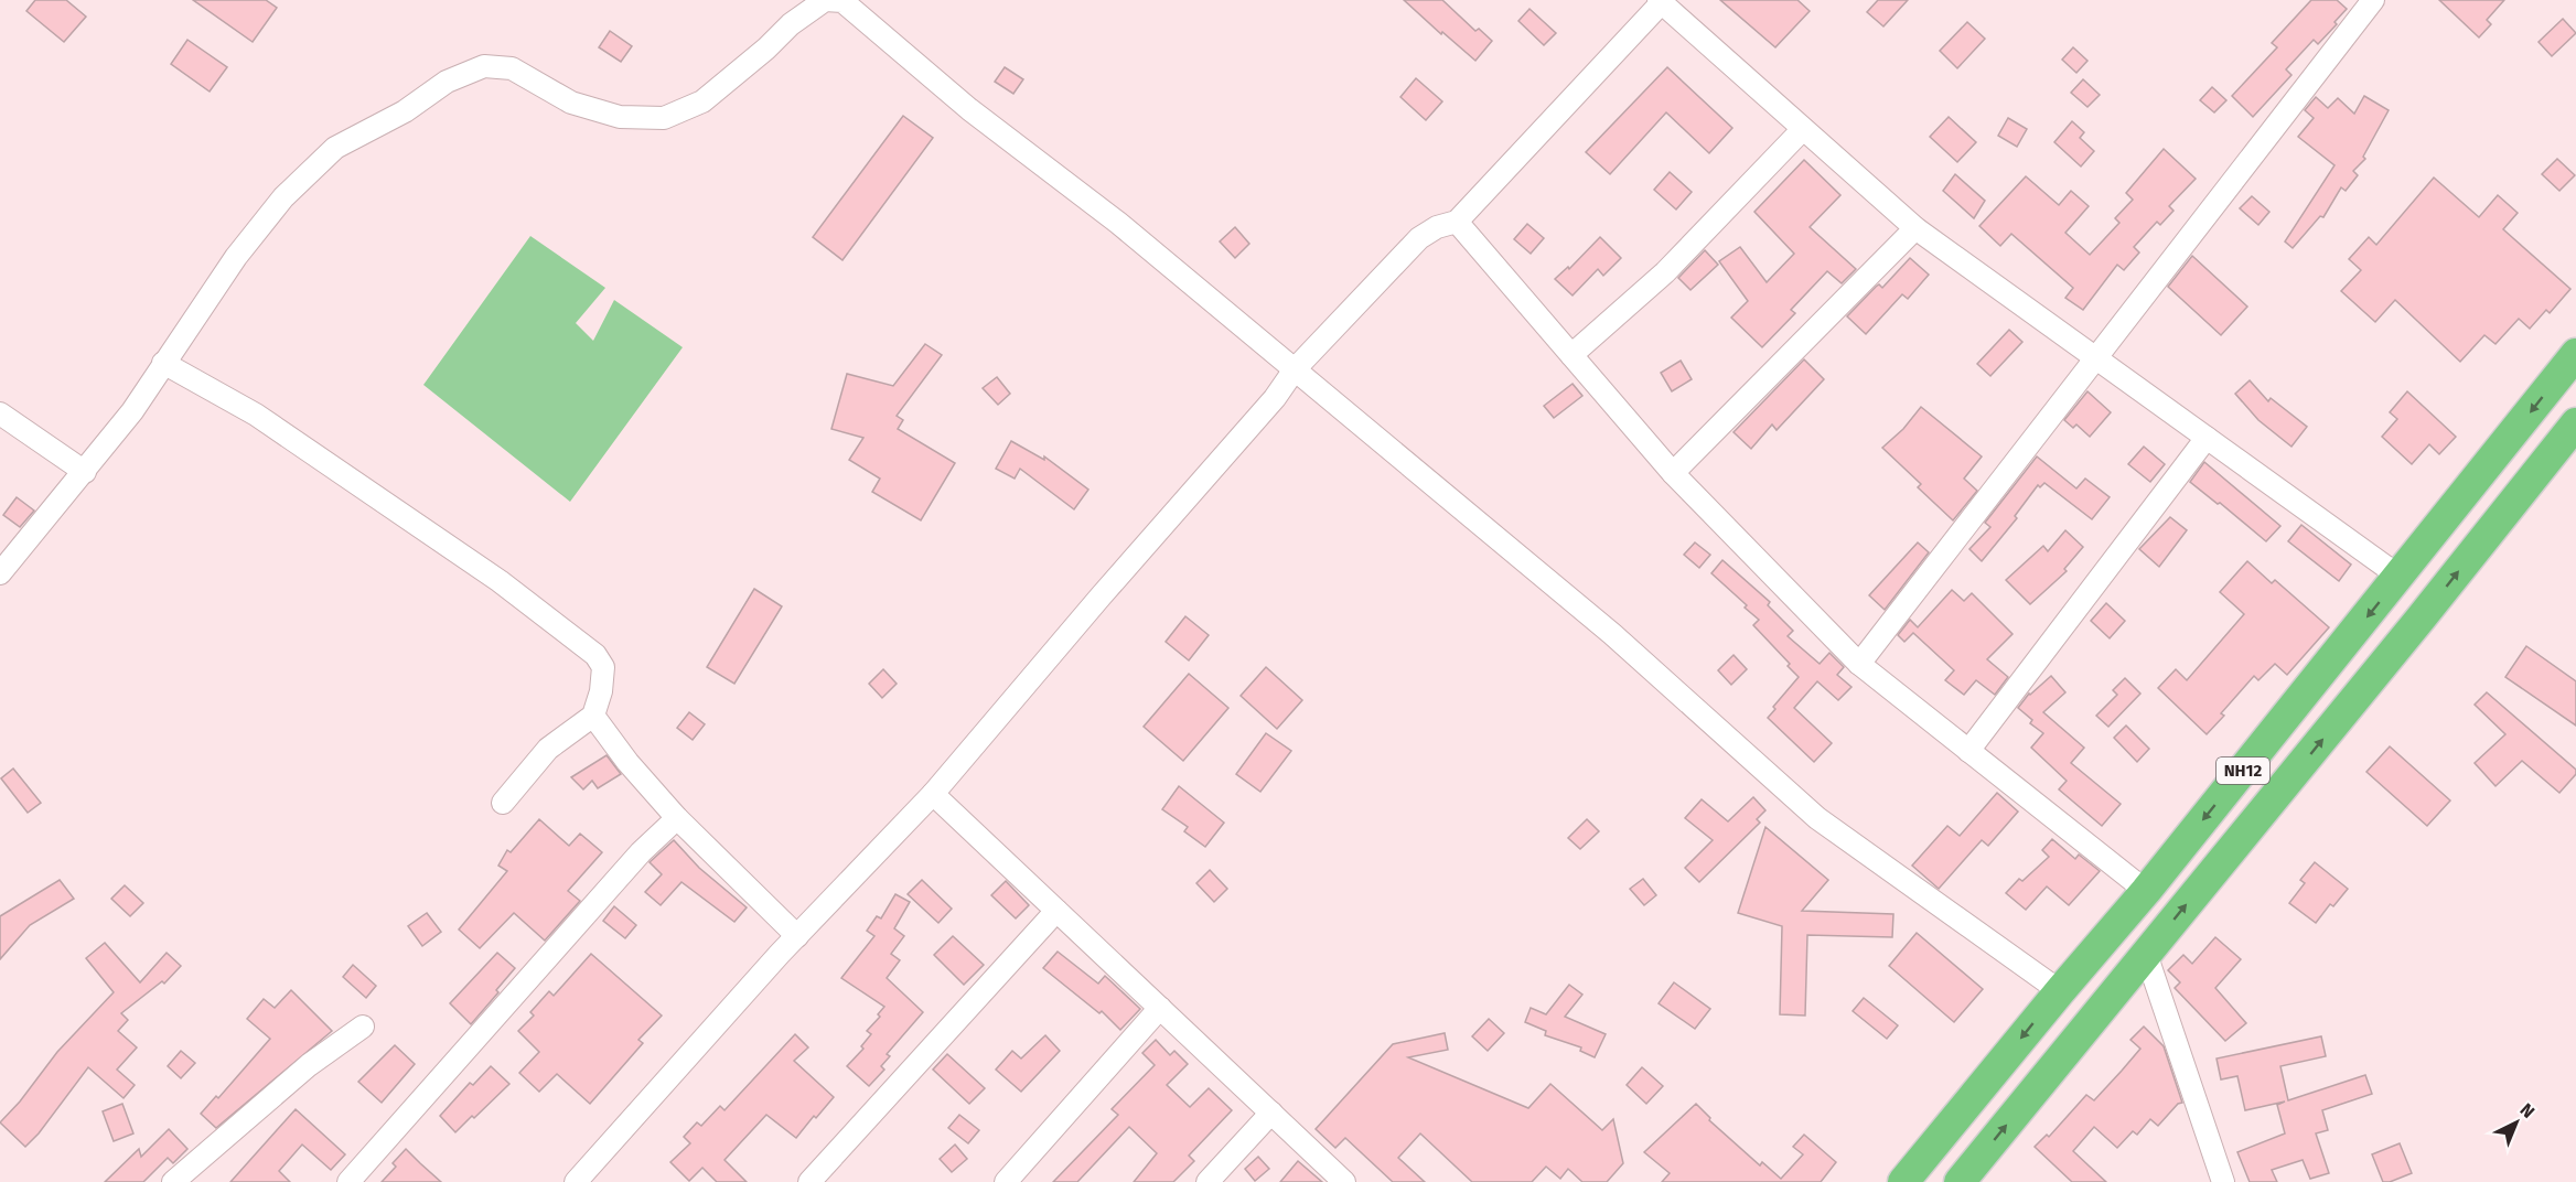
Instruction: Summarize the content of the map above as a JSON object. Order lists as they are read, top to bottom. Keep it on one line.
{"streets":{"highway":["NH12"]},"north":"top right"}
